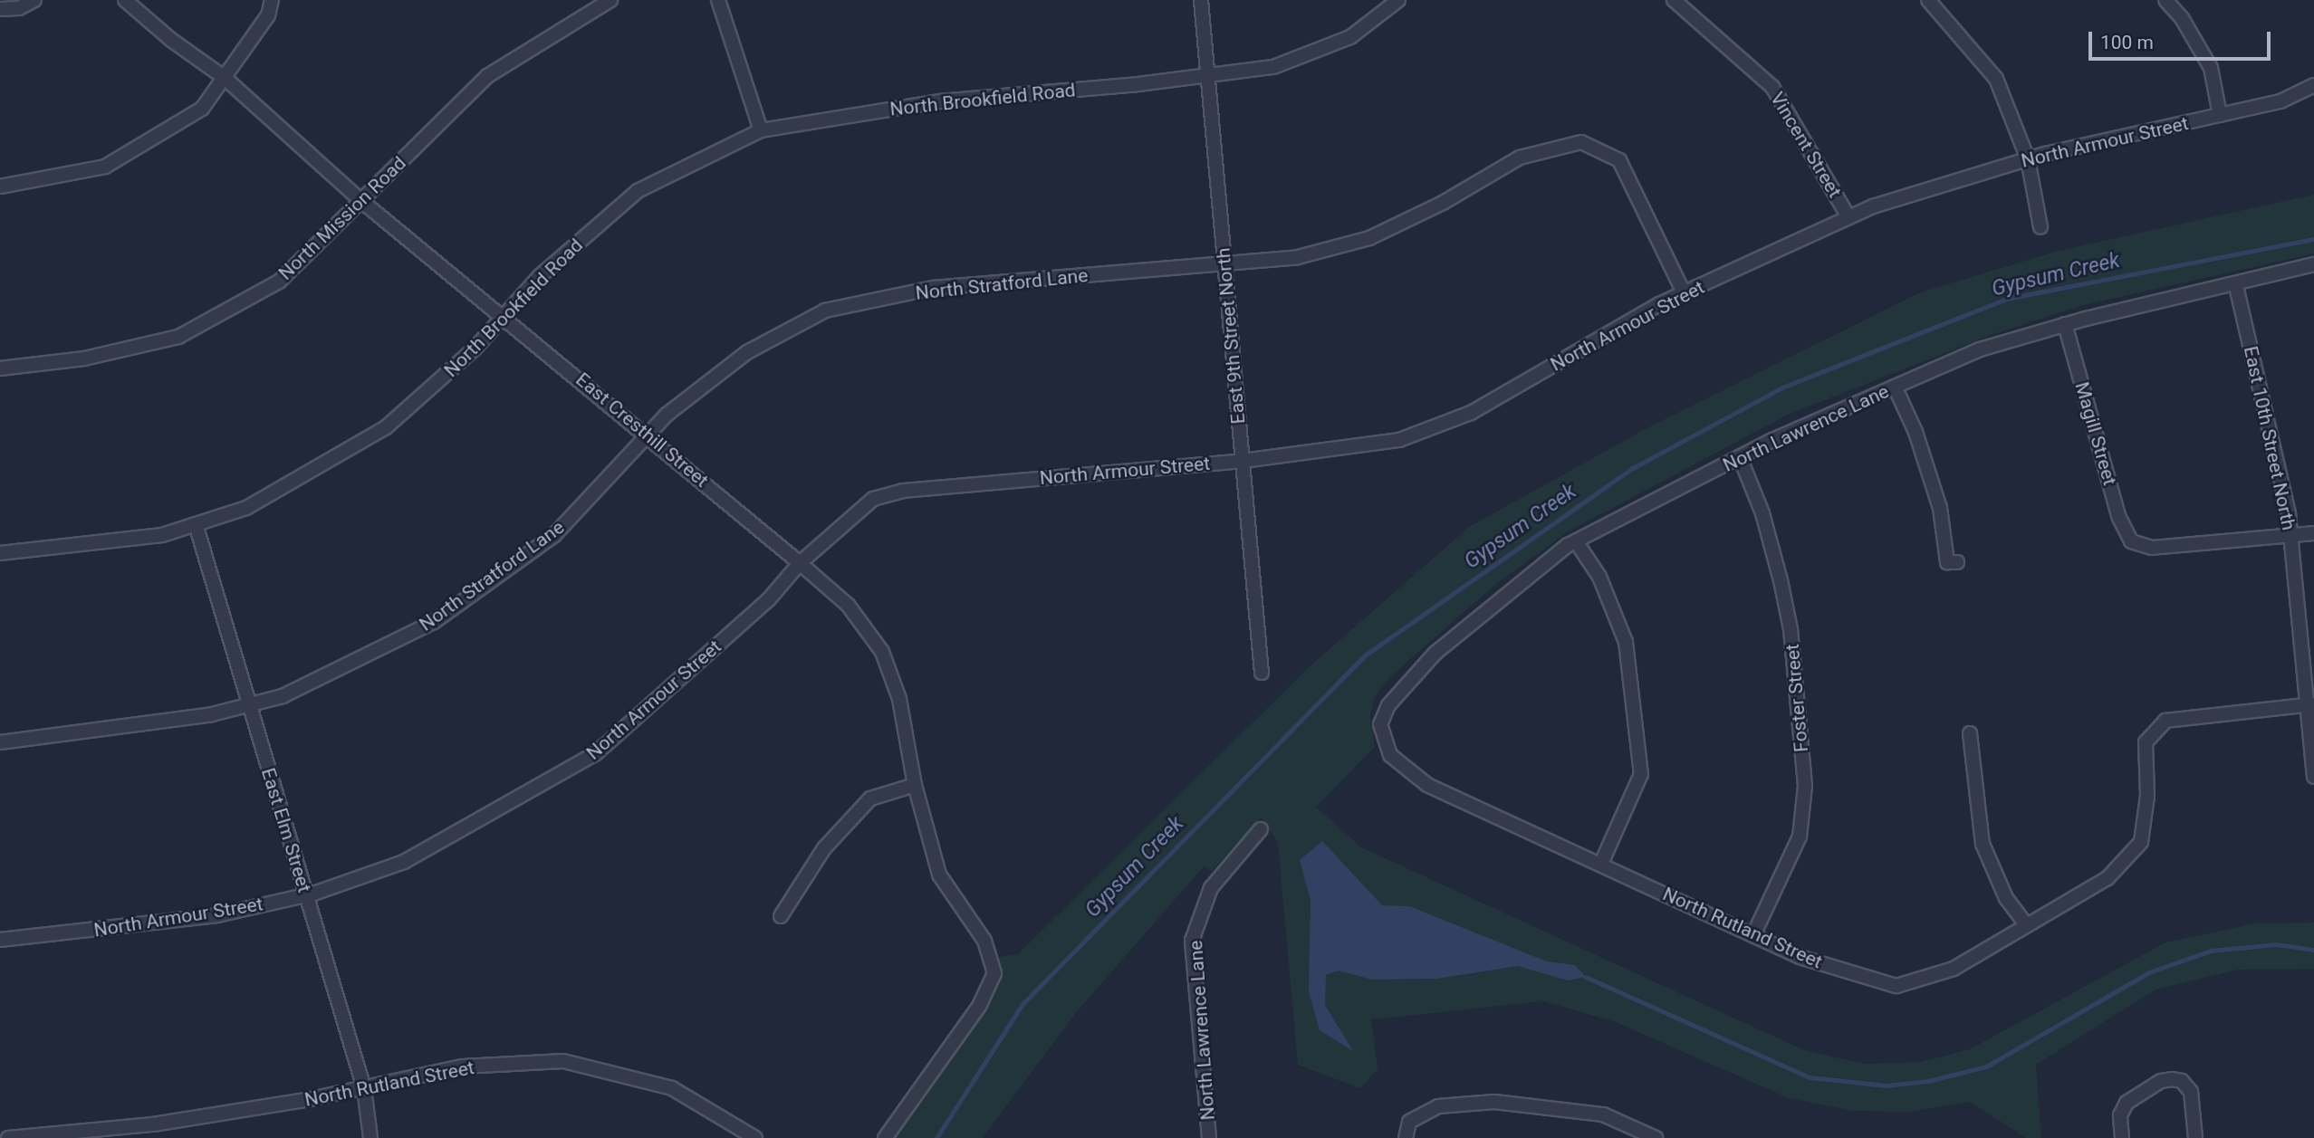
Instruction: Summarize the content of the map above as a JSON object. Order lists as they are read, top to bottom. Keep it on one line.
{"streets":{"street":["North Brookfield Road","North Armour Street","Vincent Street","North Mission Road","North Stratford Lane","East 9th Street North","North Lawrence Lane","East Cresthill Street","Magill Street","East 10th Street North","Foster Street","East Elm Street","North Rutland Street"]},"crossings":[["North Brookfield Road","East 9th Street North"],["North Brookfield Road","East Cresthill Street"],["North Brookfield Road","East Elm Street"],["North Armour Street","Vincent Street"],["North Armour Street","North Stratford Lane"],["North Armour Street","East 9th Street North"],["North Armour Street","East Cresthill Street"],["North Armour Street","East Elm Street"],["North Mission Road","East Cresthill Street"],["North Stratford Lane","East 9th Street North"],["North Stratford Lane","East Cresthill Street"],["North Stratford Lane","East Elm Street"],["North Lawrence Lane","Magill Street"],["North Lawrence Lane","East 10th Street North"],["North Lawrence Lane","Foster Street"],["North Lawrence Lane","North Rutland Street"],["Magill Street","East 10th Street North"],["East 10th Street North","North Rutland Street"],["Foster Street","North Rutland Street"],["East Elm Street","North Rutland Street"]],"water":["Gypsum Creek"],"scale_bar":"100 m"}
